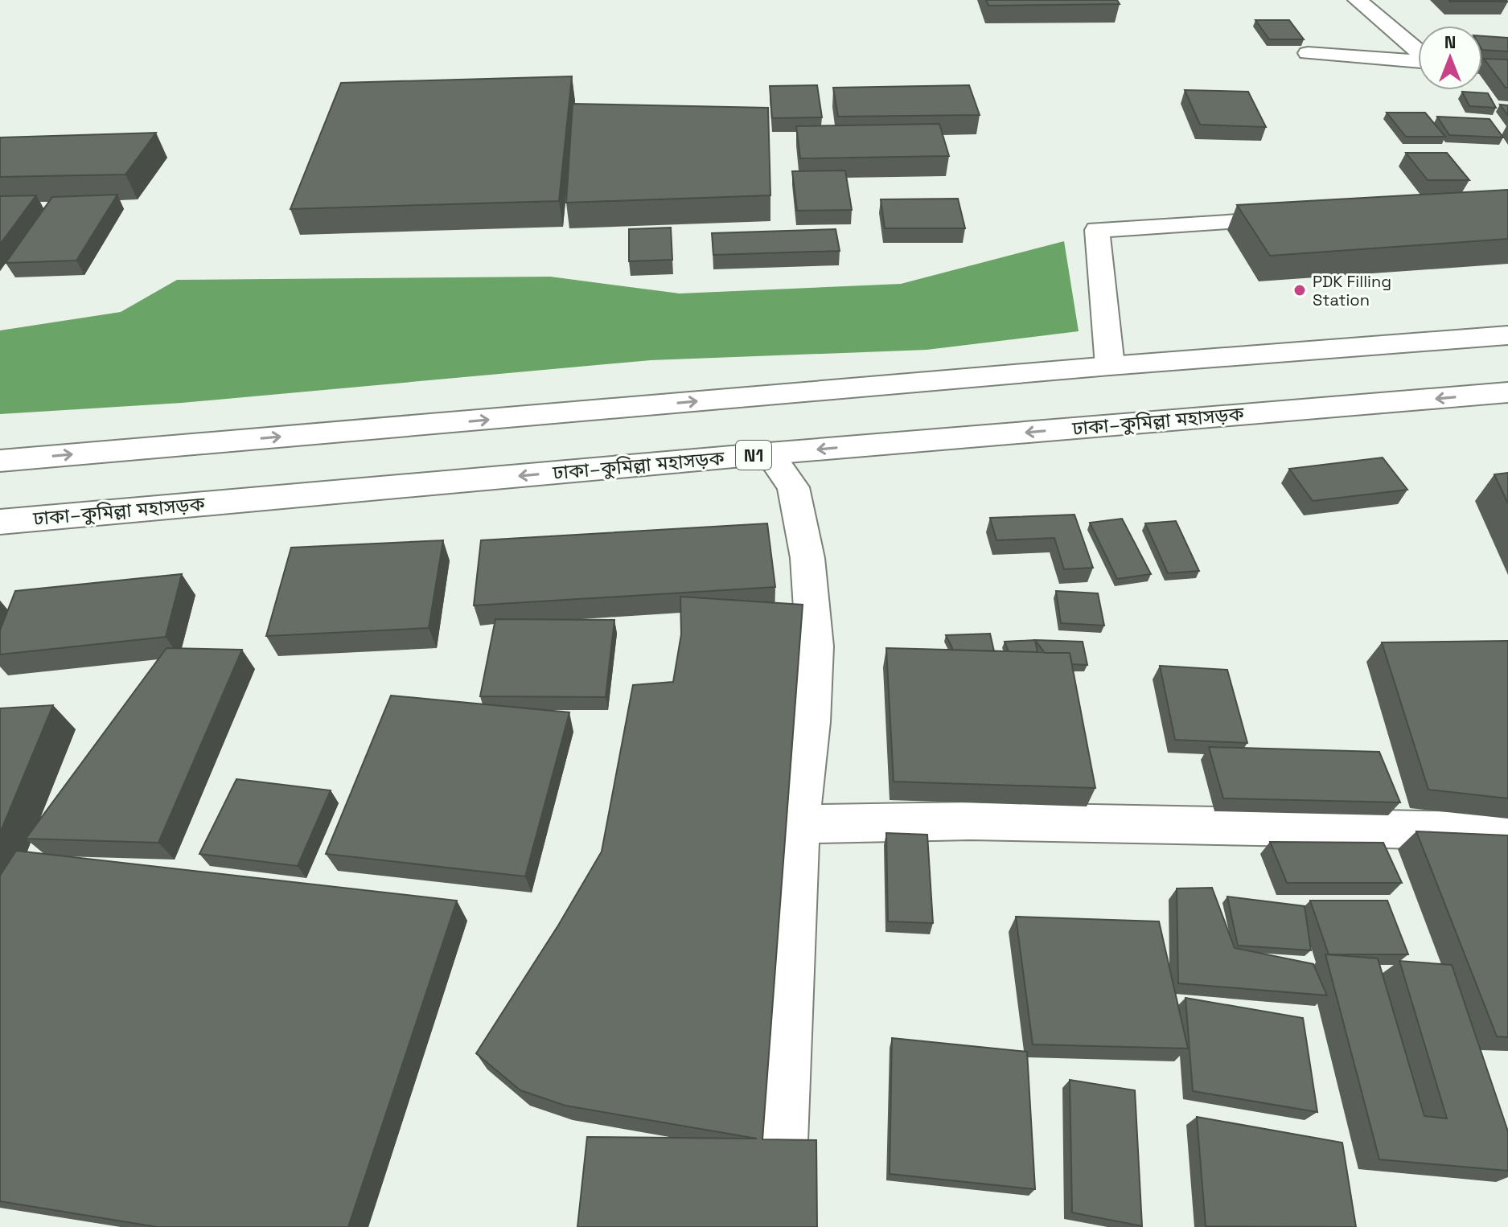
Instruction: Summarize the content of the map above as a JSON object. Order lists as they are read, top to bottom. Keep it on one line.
{"streets":{"main road":["ঢাকা–কুমিল্লা মহাসড়ক","N1"]},"places":["PDK Filling Station"],"north":"top"}
